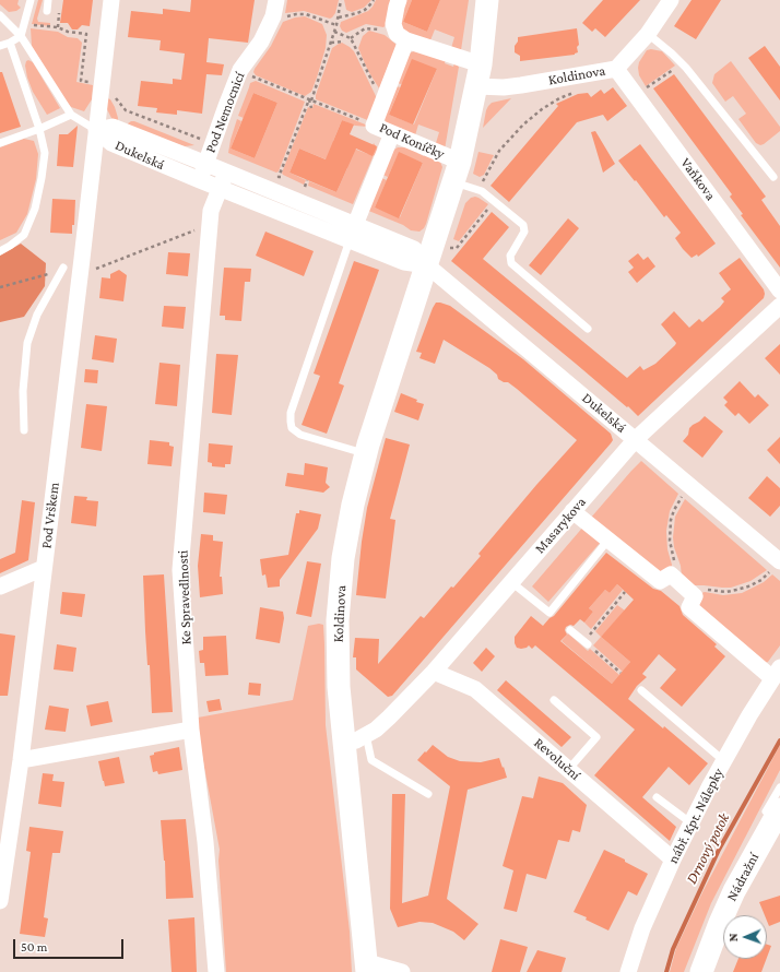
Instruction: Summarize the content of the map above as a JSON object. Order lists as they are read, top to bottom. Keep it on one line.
{"streets":{"street":["Koldinova","Pod Nemocnicí","Pod Koníčky","Dukelská","Vaňkova","Pod Vrškem","Masarykova","Ke Spravedlnosti","Revoluční","nábř. Kpt. Nálepky","Nádražní"]},"crossings":[["Koldinova","Pod Koníčky"],["Koldinova","Dukelská"],["Koldinova","Vaňkova"],["Koldinova","Masarykova"],["Pod Nemocnicí","Dukelská"],["Pod Koníčky","Dukelská"],["Dukelská","Pod Vrškem"],["Dukelská","Masarykova"],["Dukelská","Ke Spravedlnosti"],["Masarykova","Revoluční"],["Revoluční","nábř. Kpt. Nálepky"]],"water":["Drnový potok"],"scale_bar":"50 m","north":"left"}
